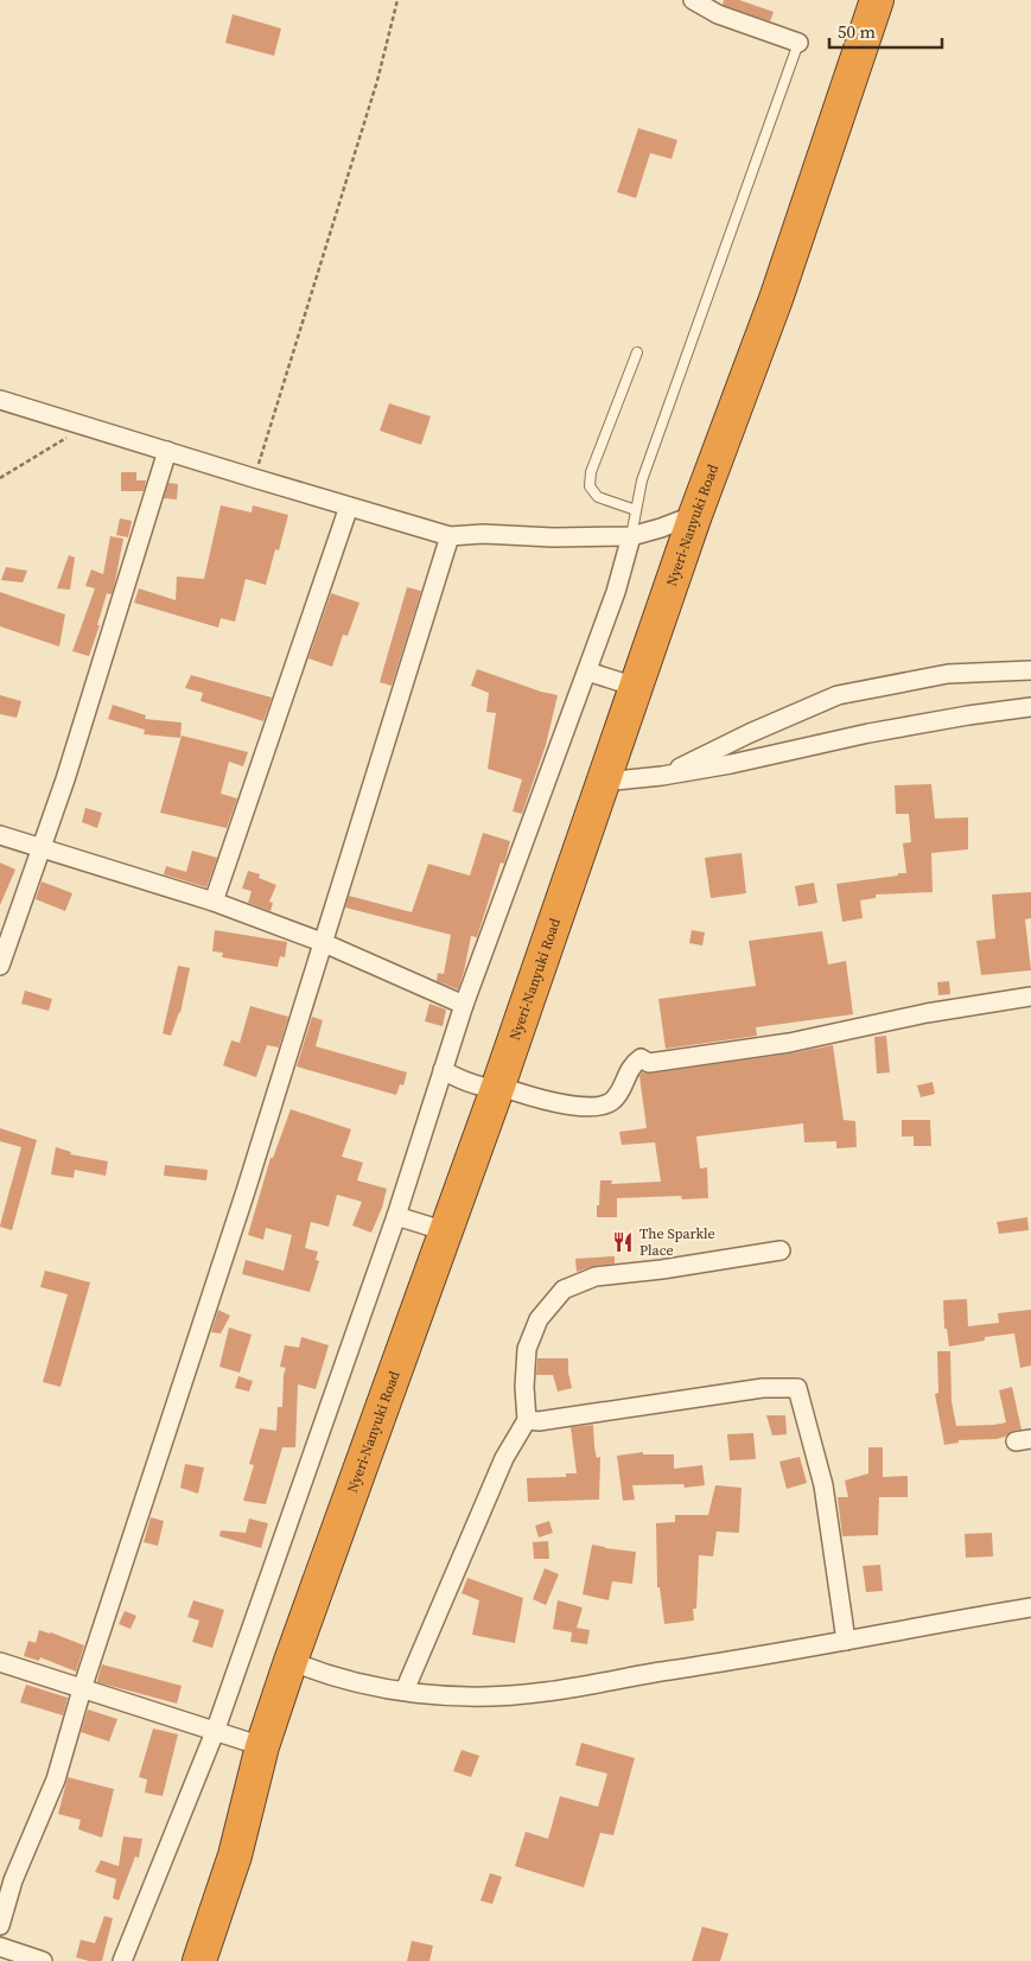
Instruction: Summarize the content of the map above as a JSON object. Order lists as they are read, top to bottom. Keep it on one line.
{"streets":{"highway":["Nyeri-Nanyuki Road"]},"places":{"restaurant":["The Sparkle Place"]},"scale_bar":"50 m"}
